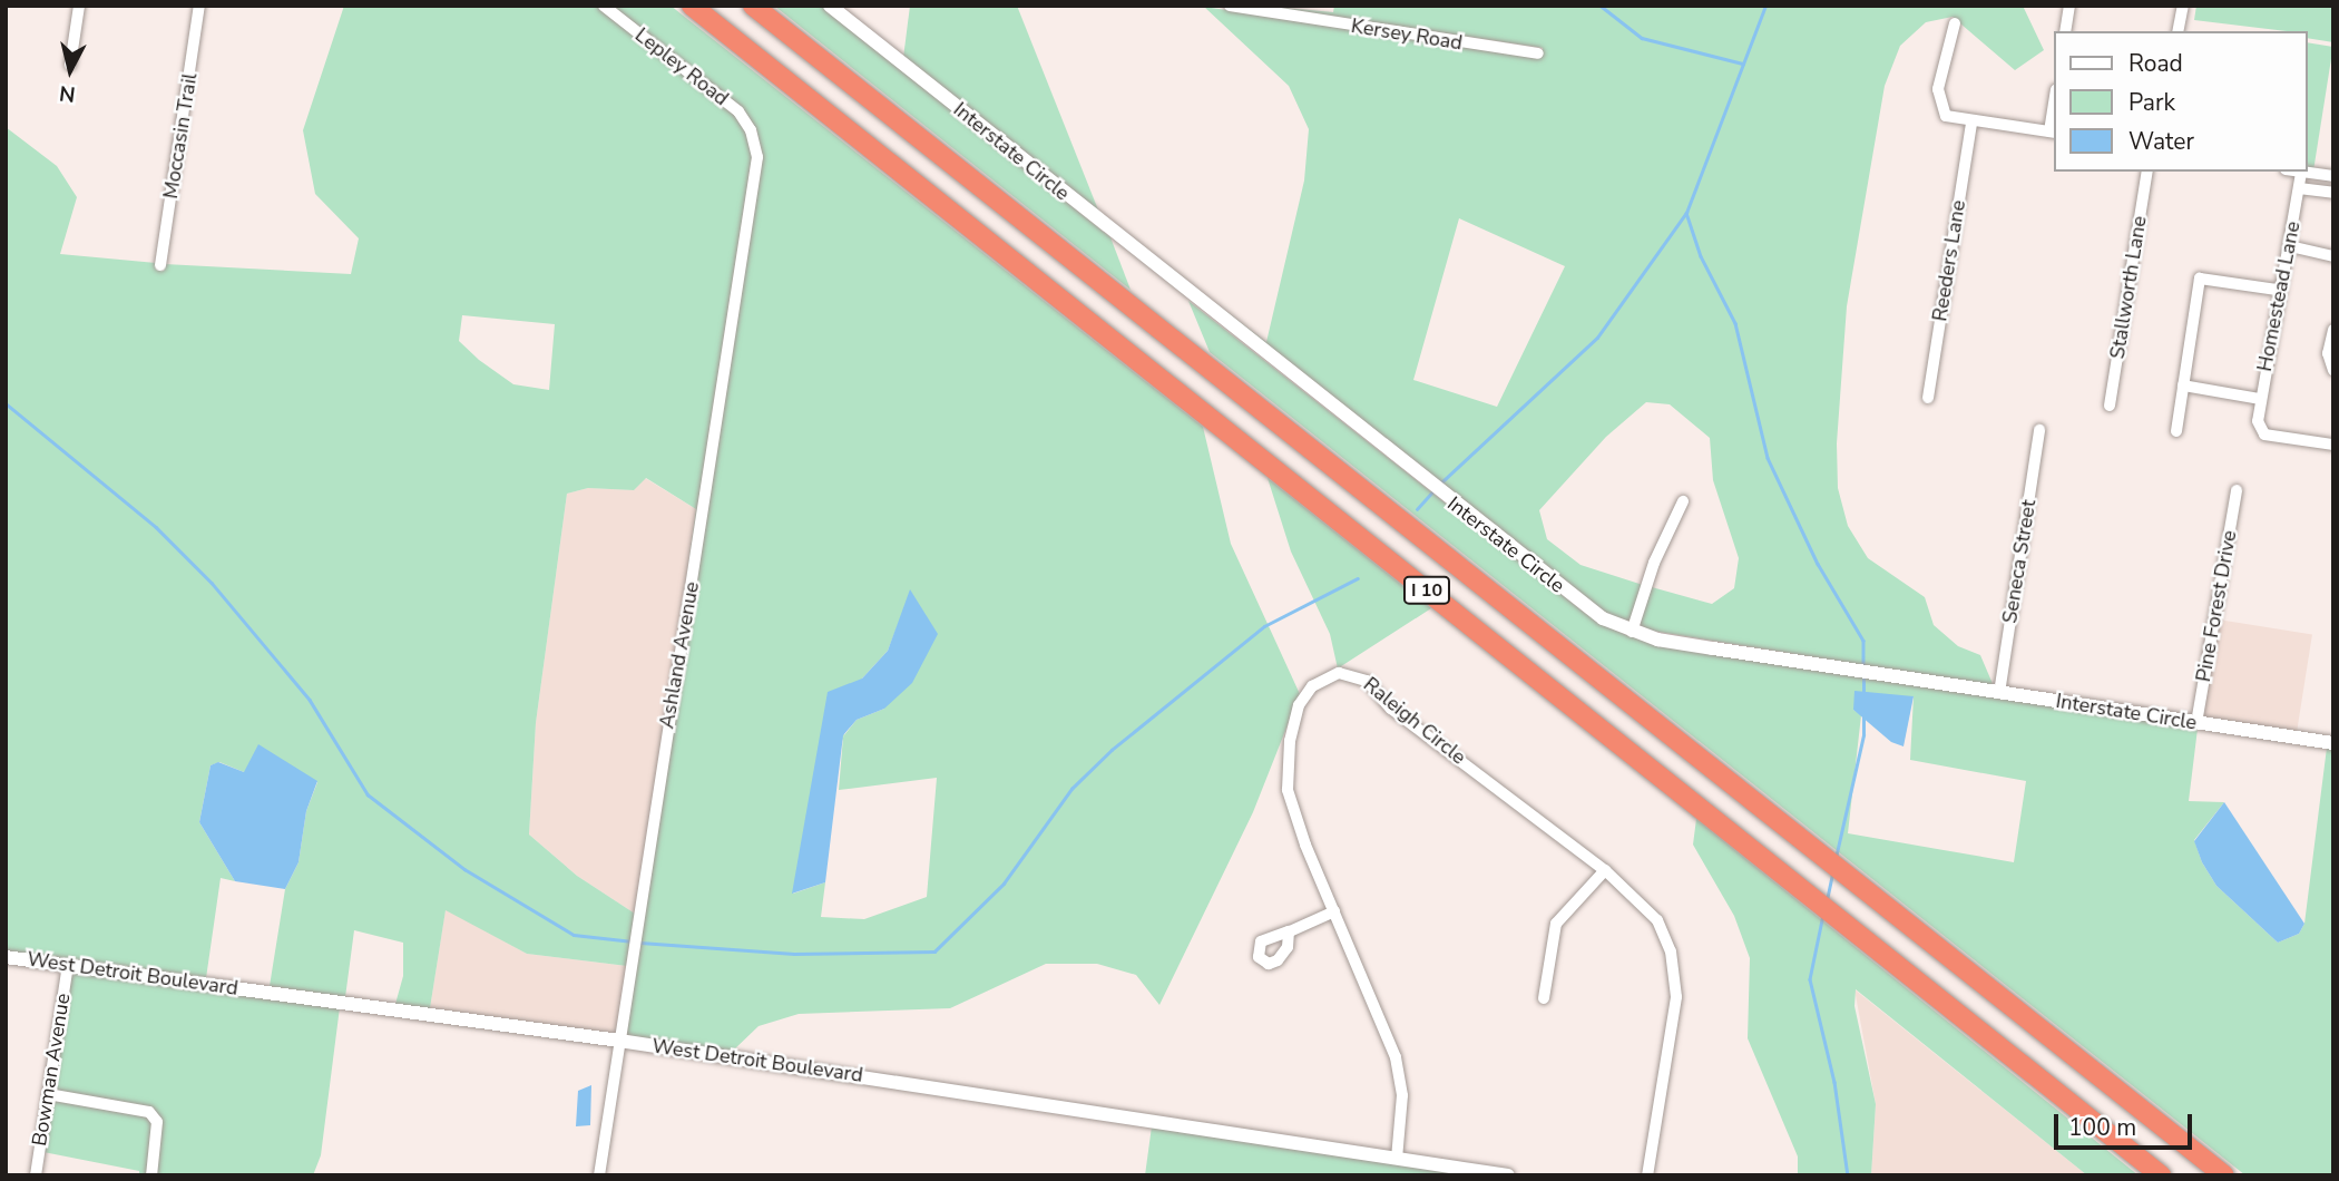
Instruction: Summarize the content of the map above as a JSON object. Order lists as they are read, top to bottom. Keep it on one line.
{"streets":{"highway":["I 10"],"street":["Kersey Road","Lepley Road","Moccasin Trail","Interstate Circle","Reeders Lane","Stallworth Lane","Homestead Lane","Seneca Street","Pine Forest Drive","Ashland Avenue","Raleigh Circle","West Detroit Boulevard","Bowman Avenue"]},"crossings":[["Lepley Road","Ashland Avenue"],["Interstate Circle","Seneca Street"],["Interstate Circle","Pine Forest Drive"],["Ashland Avenue","West Detroit Boulevard"],["Raleigh Circle","West Detroit Boulevard"],["West Detroit Boulevard","Bowman Avenue"]],"legend":["Road","Park","Water"],"scale_bar":"100 m","north":"bottom"}
